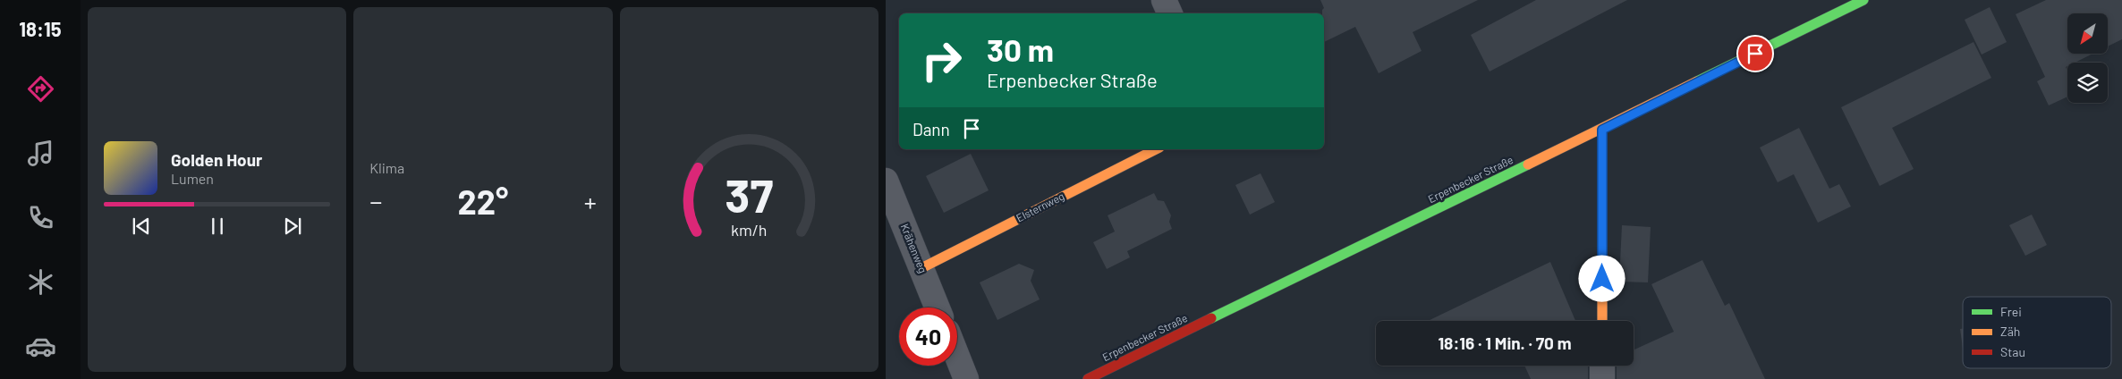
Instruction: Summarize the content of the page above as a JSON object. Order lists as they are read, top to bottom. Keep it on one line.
{"streets":{"main road":["Erpenbecker Straße","Elsternweg"],"street":["Krähenweg"]},"crossings":[["Elsternweg","Krähenweg"]],"legend":["Frei","Zäh","Stau"],"north":"bottom left","page":{"tabs":"18:15","tile":"Klima","turn":["30 m","Erpenbecker Straße"],"then":"Dann","song":["Golden Hour","Lumen"],"heat":["−","22°","+"],"limit":"40","trip":"18:16 · 1 Min. · 70 m","gauge":["37","km/h"]}}
